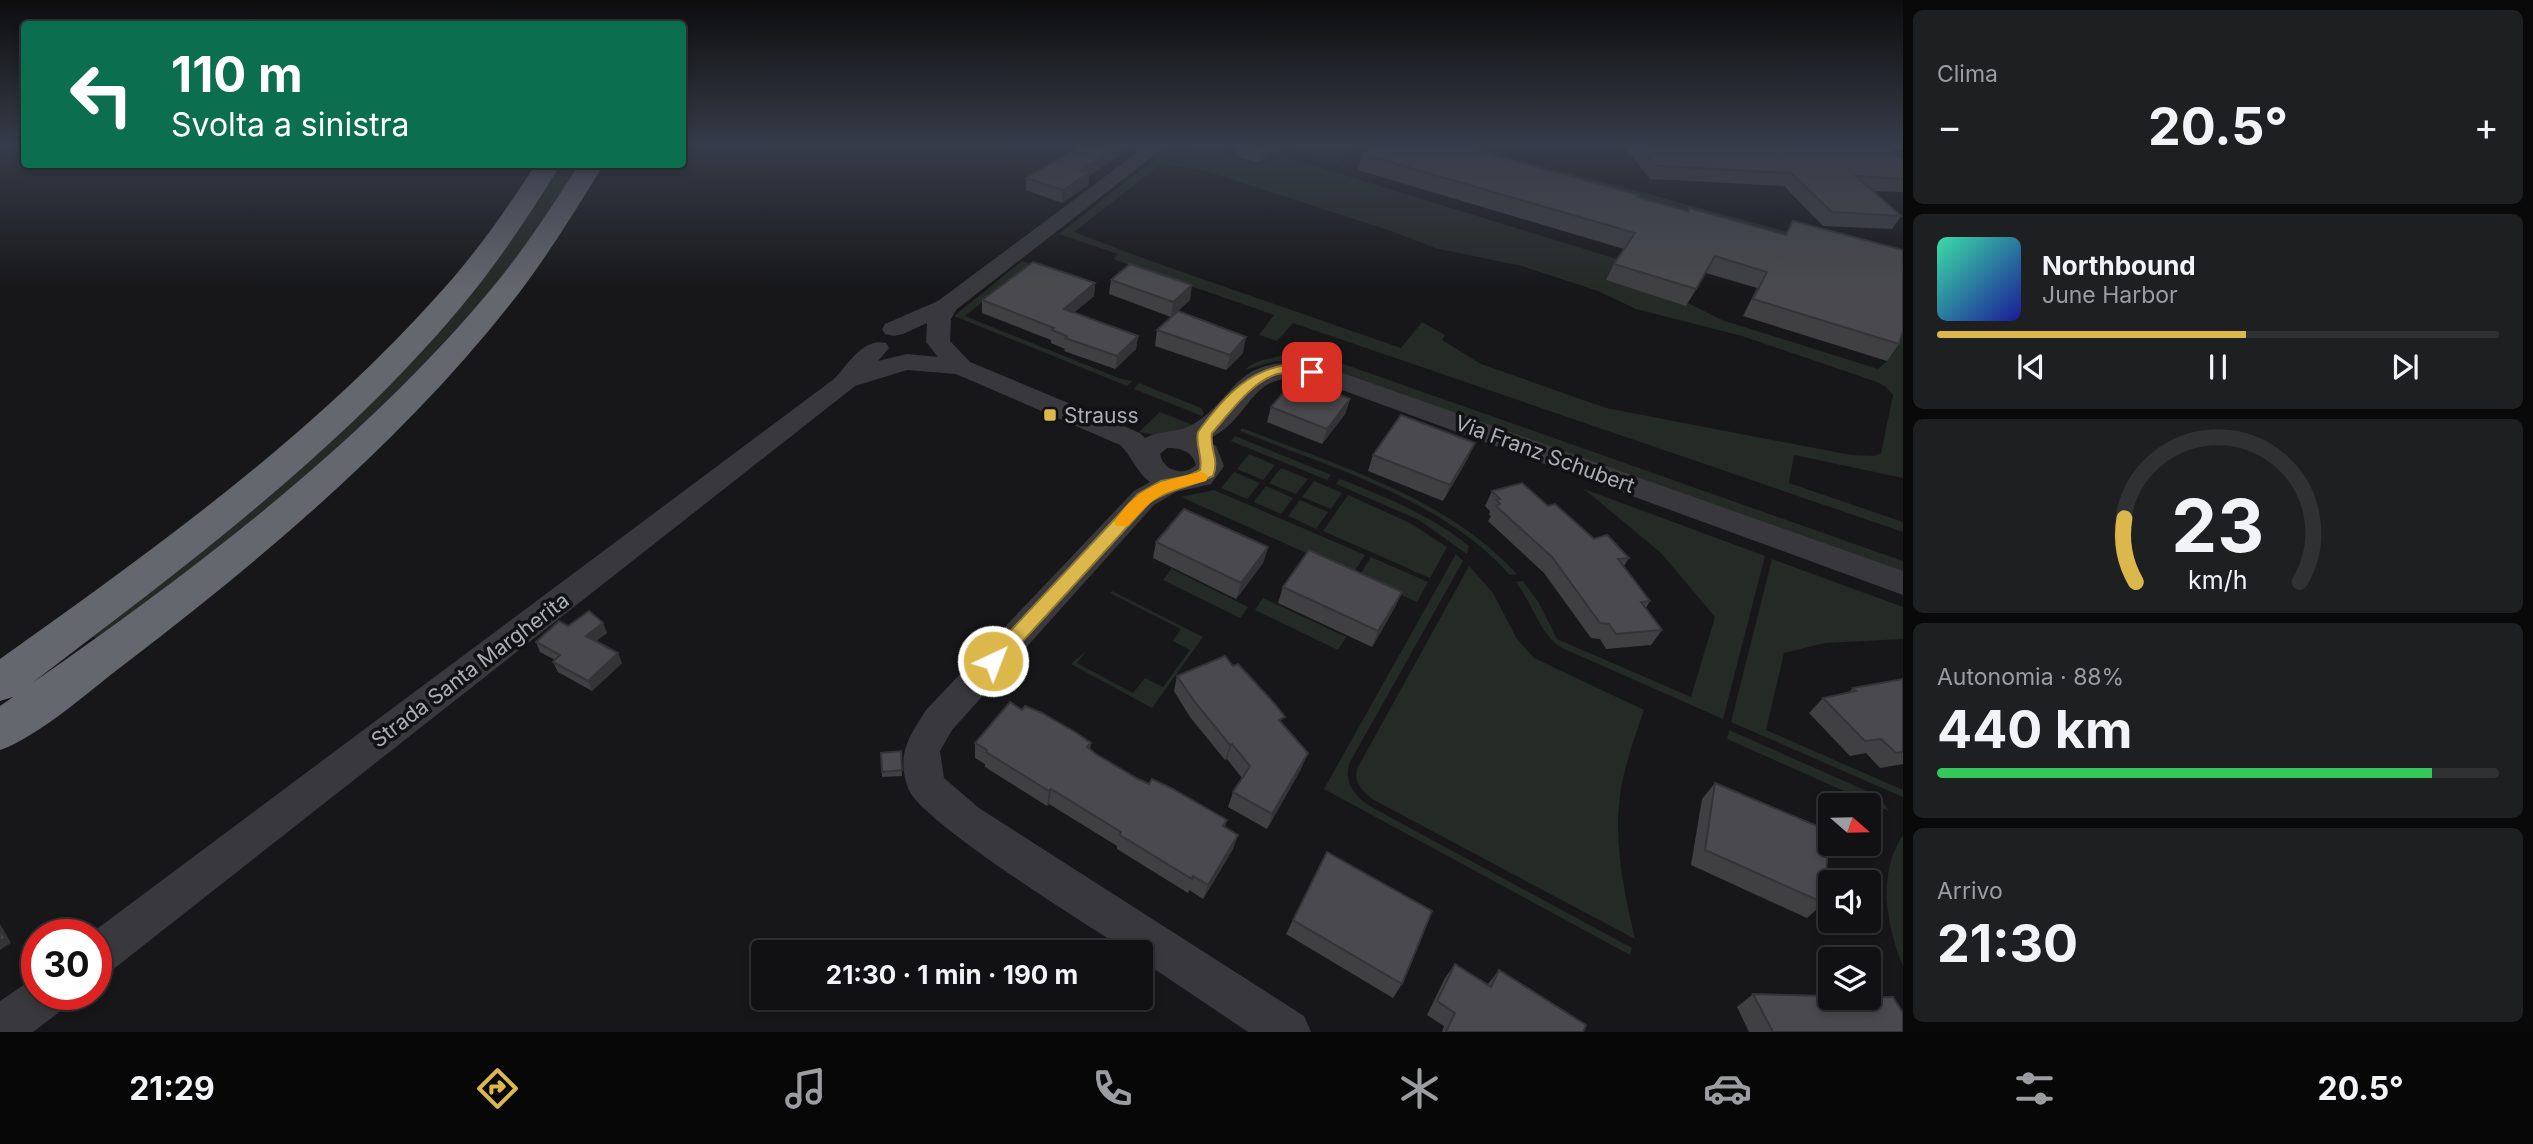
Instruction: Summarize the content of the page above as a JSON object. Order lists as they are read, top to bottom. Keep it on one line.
{"streets":{"street":["Via Franz Schubert","Strada Santa Margherita"]},"places":{"transit":["Strauss"]},"north":"right","page":{"tile":["Clima",["Autonomia · 88%","440 km"],["Arrivo","21:30"]],"turn":["110 m","Svolta a sinistra"],"heat":["−","20.5°","+"],"song":["Northbound","June Harbor"],"limit":"30","trip":"21:30 · 1 min · 190 m","tabs":["21:29","20.5°"],"gauge":["23","km/h"]}}
